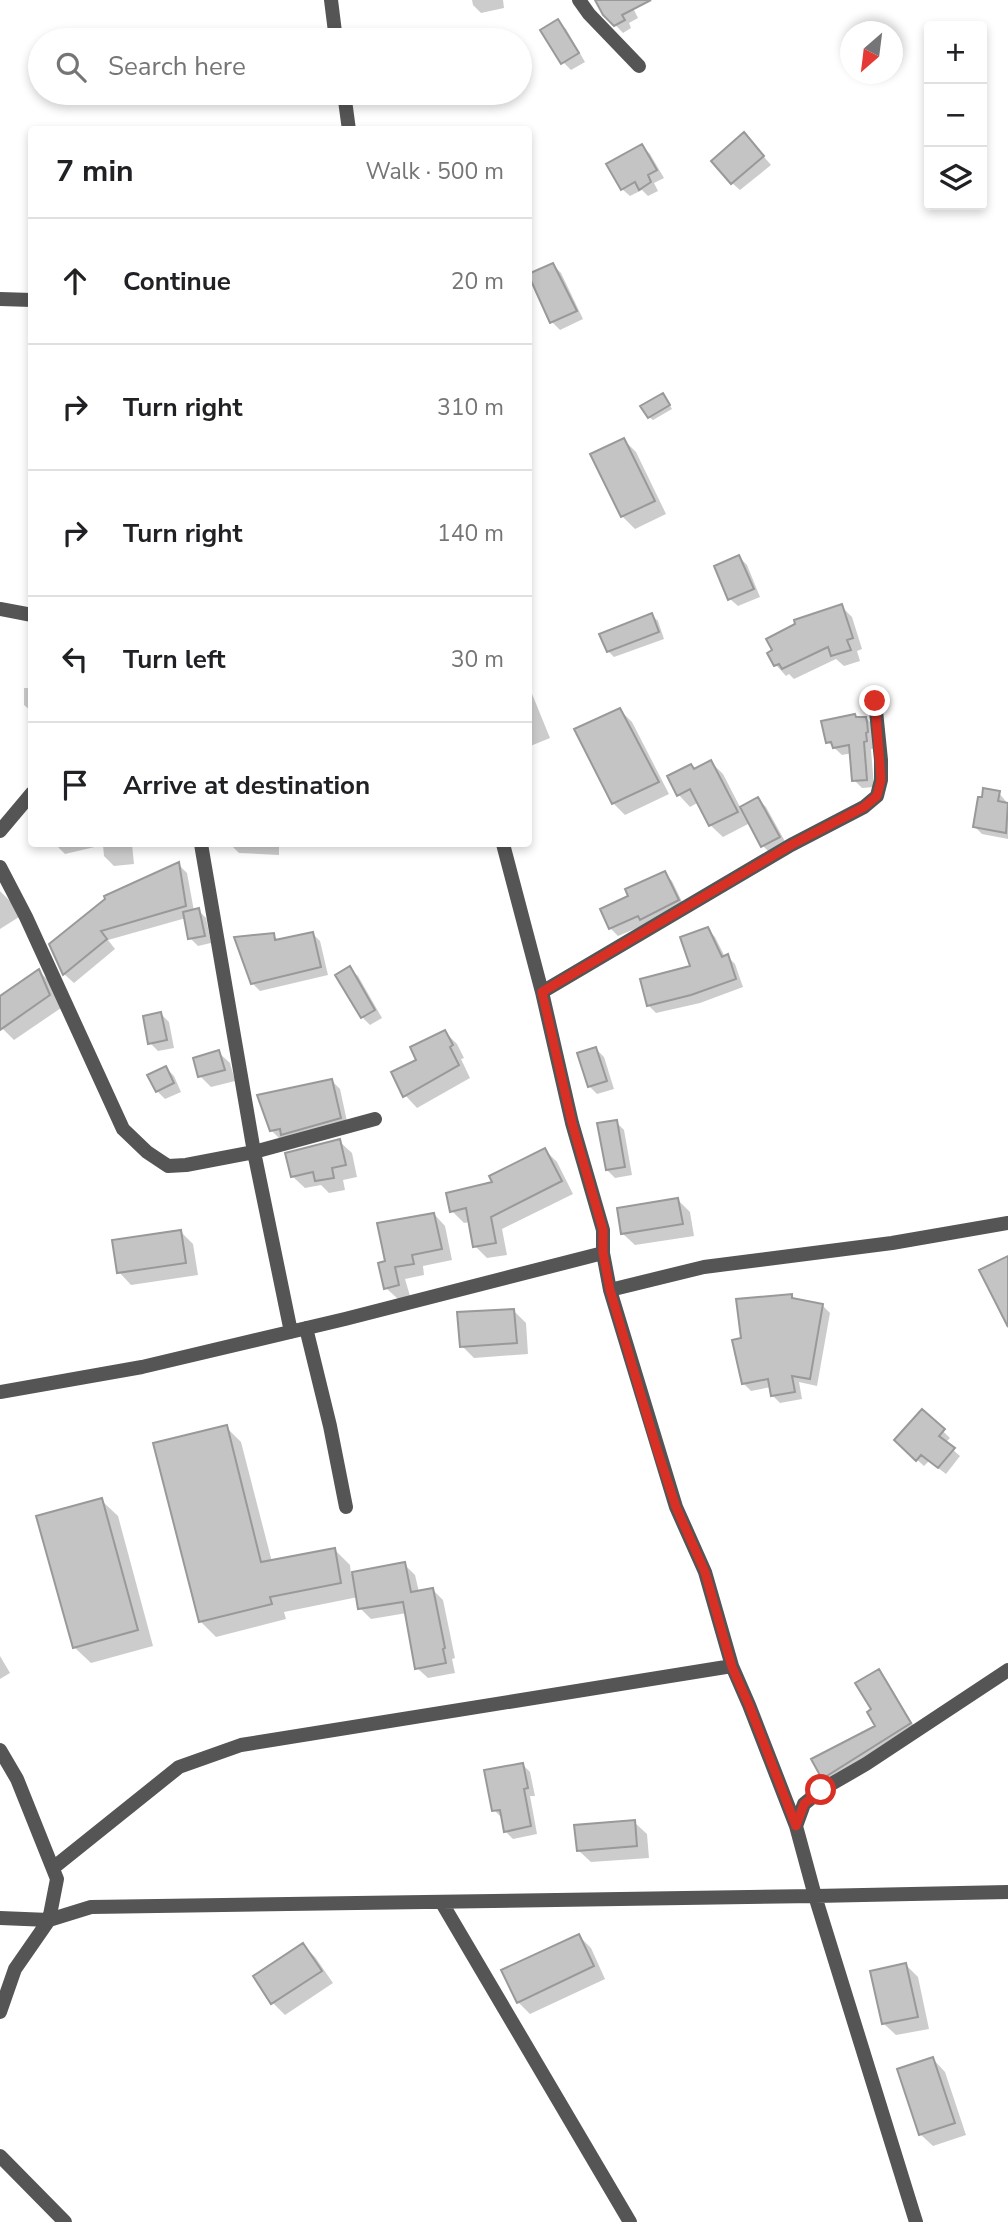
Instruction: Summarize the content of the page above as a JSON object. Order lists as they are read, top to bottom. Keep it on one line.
{"north":"bottom left","page":{"map_buttons":["+","−"],"search":"Search here","heading":["7 min","Walk · 500 m"],"list":[["Continue","20 m"],["Turn right","310 m"],["Turn right","140 m"],["Turn left","30 m"],"Arrive at destination"]}}
